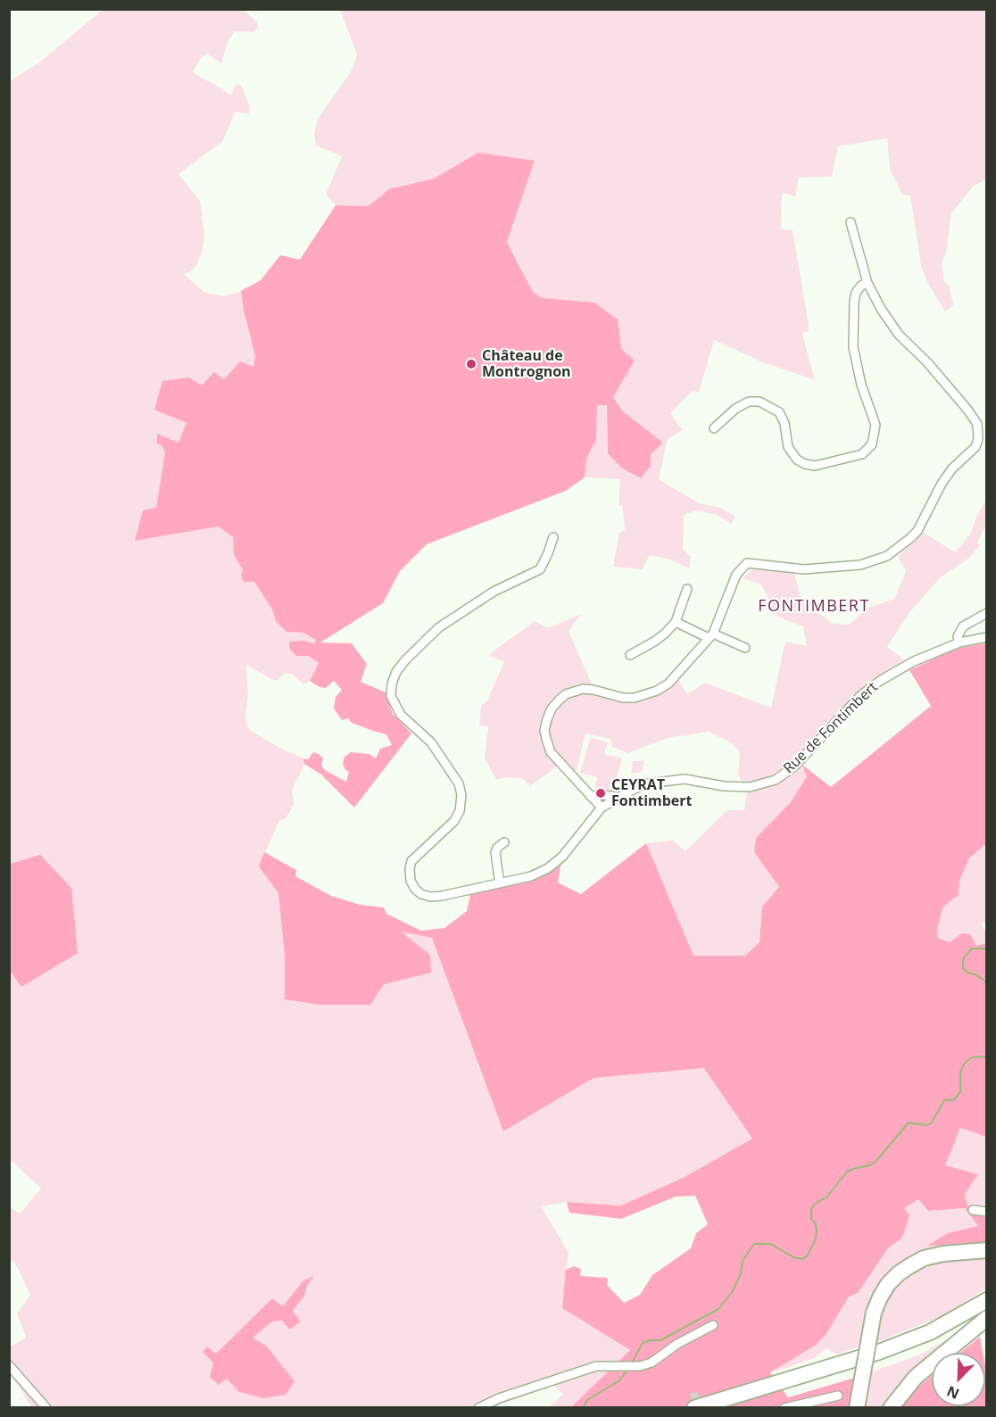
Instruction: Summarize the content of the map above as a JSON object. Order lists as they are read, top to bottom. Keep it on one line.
{"streets":{"street":["Rue de Fontimbert"]},"districts":["FONTIMBERT"],"places":["Château de Montrognon","CEYRAT Fontimbert"],"north":"bottom left"}
